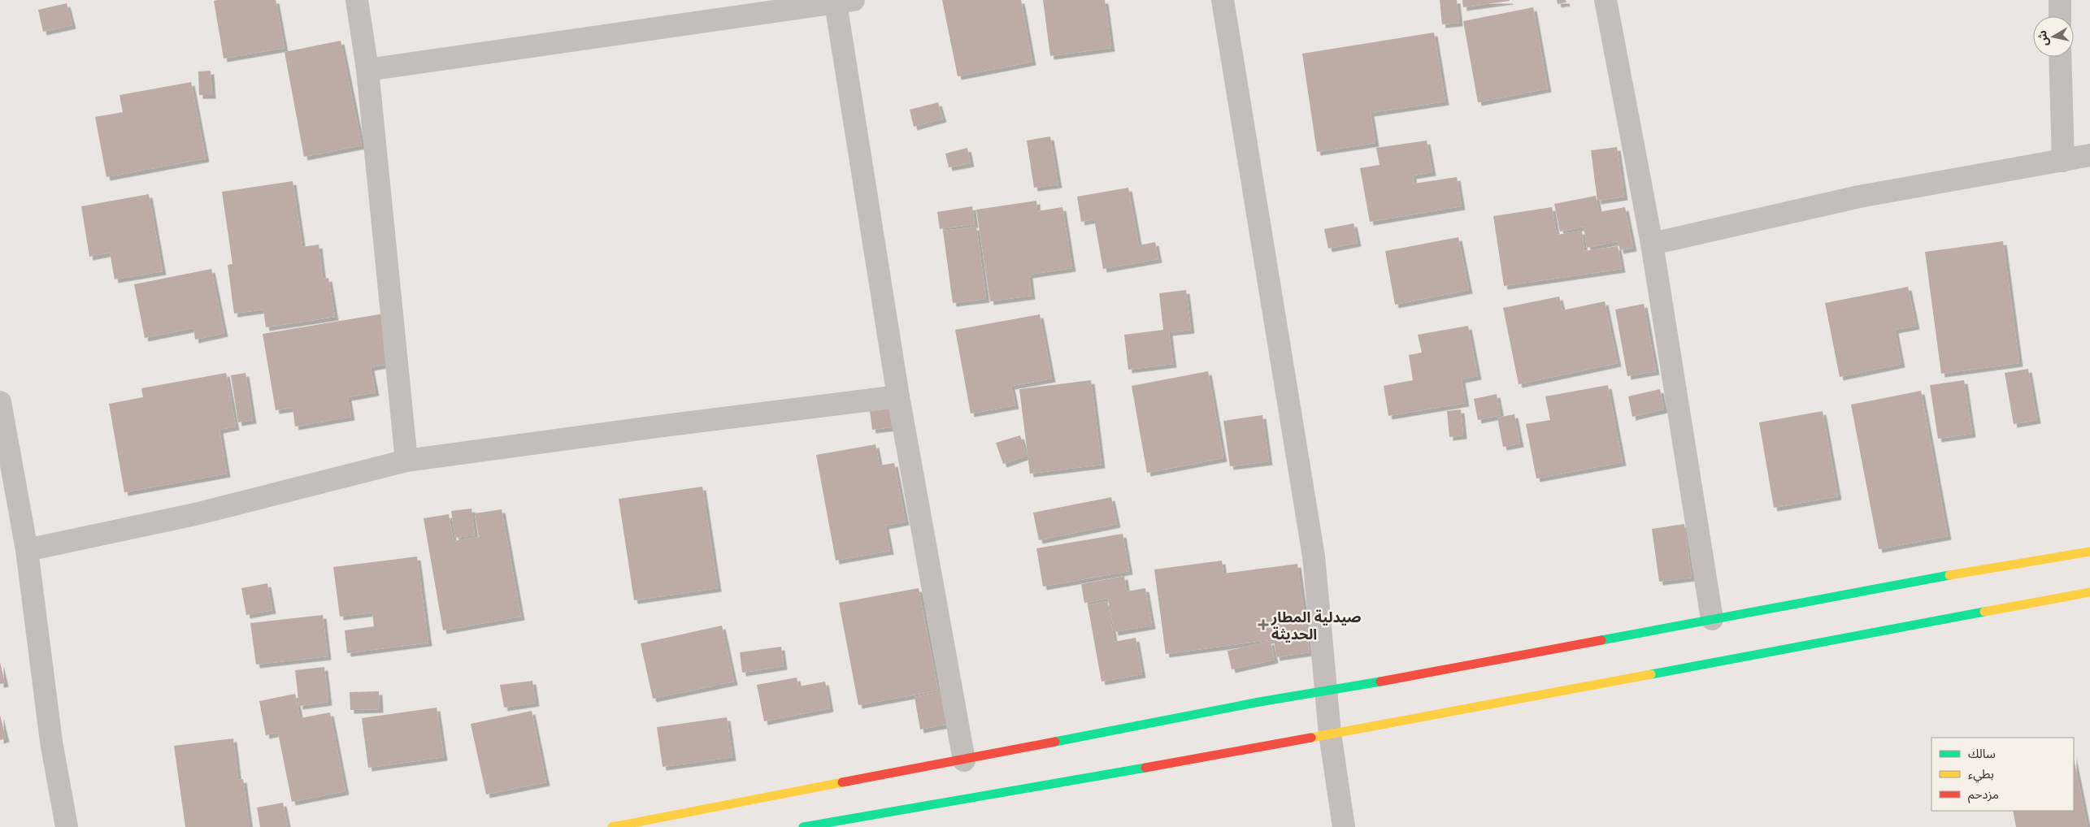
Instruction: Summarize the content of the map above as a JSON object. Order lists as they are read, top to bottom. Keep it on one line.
{"places":{"health":["صيدلية المطار الحديثة"]},"legend":["سالك","بطيء","مزدحم"],"north":"left"}
